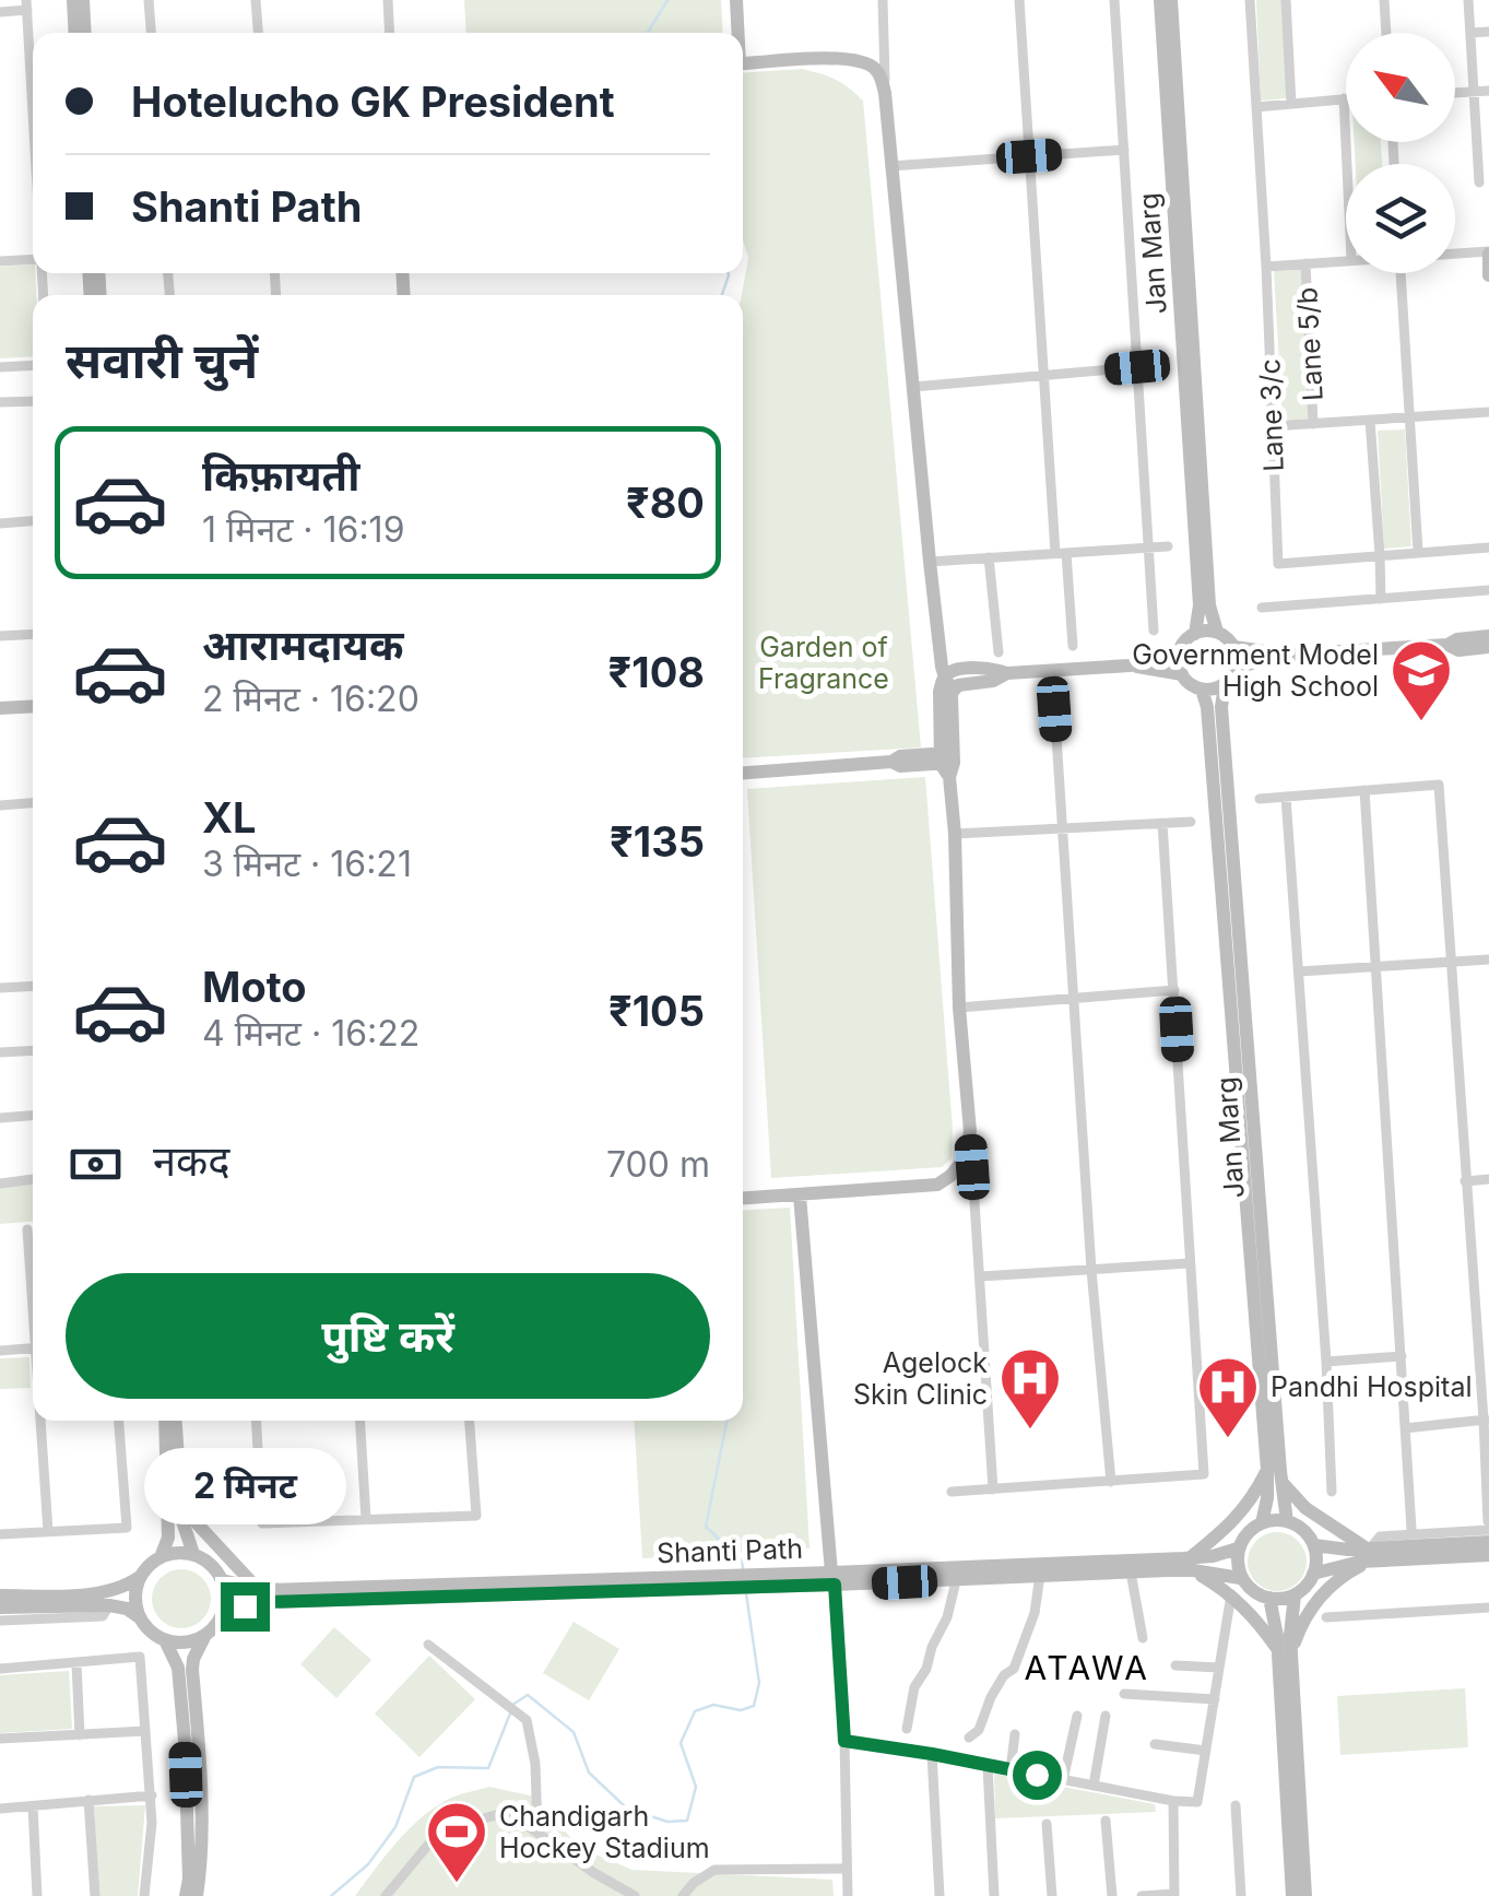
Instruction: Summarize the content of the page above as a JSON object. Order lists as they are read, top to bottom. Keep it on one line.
{"streets":{"main road":["Jan Marg","Shanti Path"],"street":["Lane 5/b","Lane 3/c"]},"crossings":[["Jan Marg","Shanti Path"]],"districts":["ATAWA"],"parks":["Garden of Fragrance"],"places":{"school or university":["Government Model High School"],"hospital":["Agelock Skin Clinic","Pandhi Hospital"],"sports":["Chandigarh Hockey Stadium"]},"north":"top left","page":{"banner":["Hotelucho GK President","Shanti Path"],"heading":"सवारी चुनें","list":[{"name":"किफ़ायती","note":"1 मिनट · 16:19","value":"₹80"},{"name":"आरामदायक","note":"2 मिनट · 16:20","value":"₹108"},{"name":"XL","note":"3 मिनट · 16:21","value":"₹135"},{"name":"Moto","note":"4 मिनट · 16:22","value":"₹105"}],"pay":["नकद","700 m"],"buttons":"पुष्टि करें","bubble":"2 मिनट"}}
